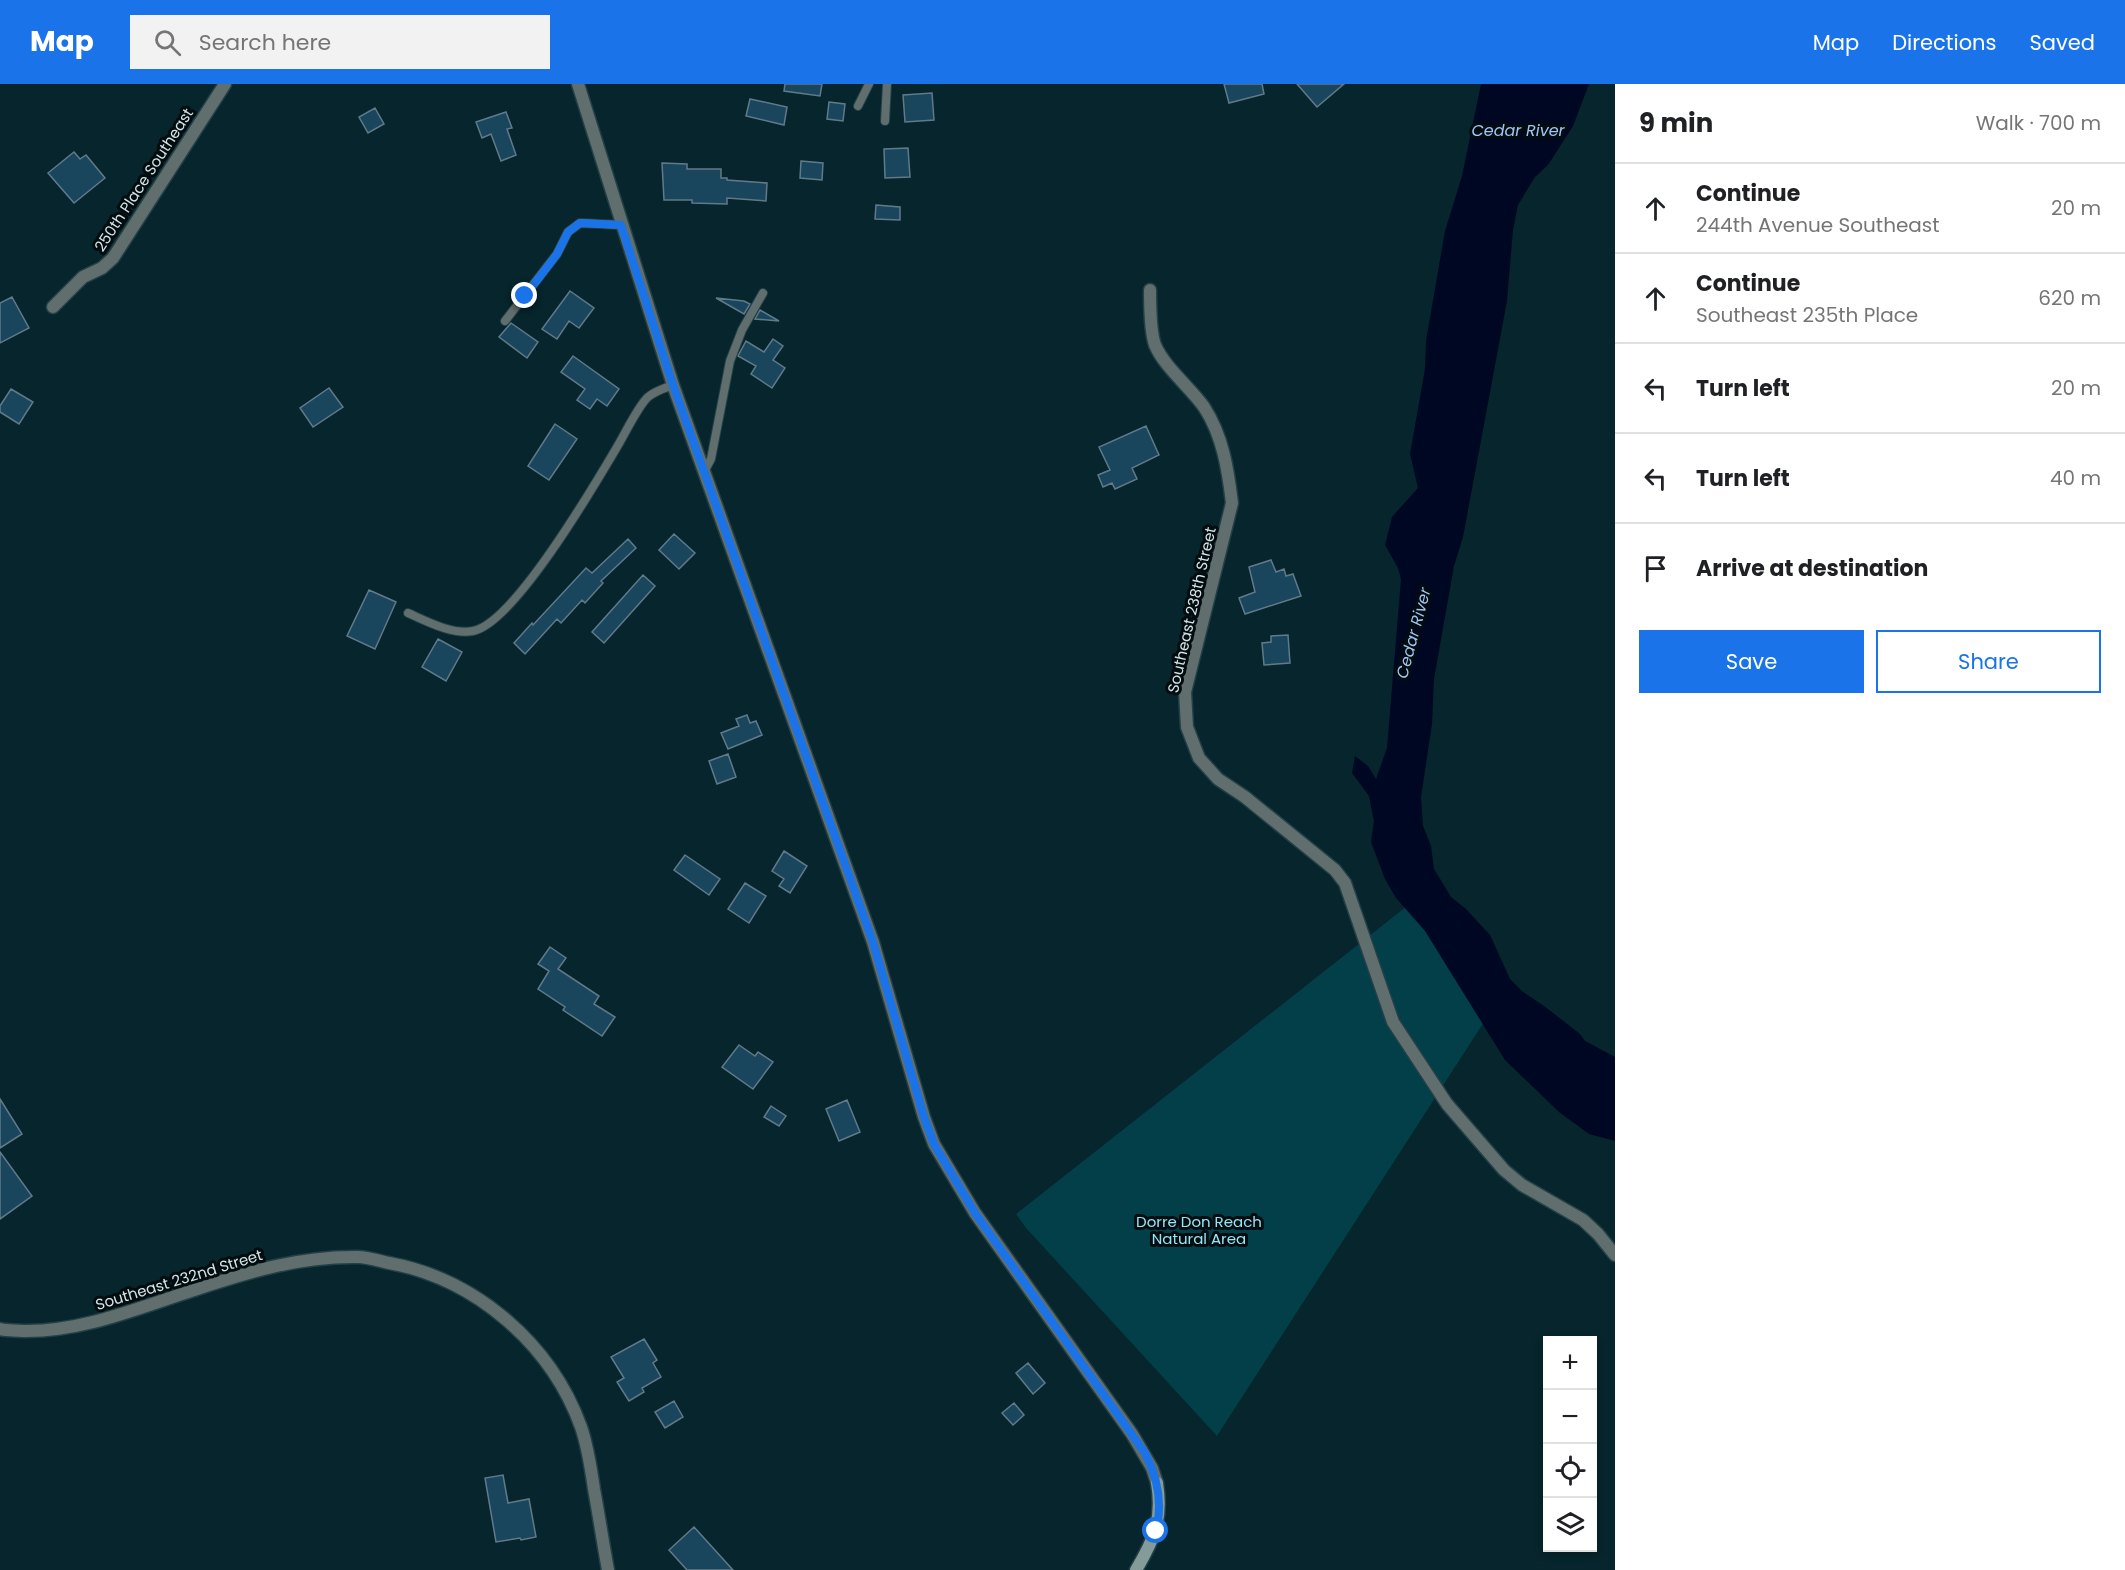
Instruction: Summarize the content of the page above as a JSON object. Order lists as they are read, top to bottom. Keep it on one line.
{"streets":{"street":["250th Place Southeast","Southeast 238th Street","Southeast 232nd Street"]},"water":["Cedar River"],"parks":["Dorre Don Reach Natural Area"],"page":{"header":"Map","search":"Search here","nav":["Map","Directions","Saved"],"heading":["9 min","Walk · 700 m"],"list":[["Continue","244th Avenue Southeast","20 m"],["Continue","Southeast 235th Place","620 m"],["Turn left","20 m"],["Turn left","40 m"],"Arrive at destination"],"buttons":["Save","Share"],"map_buttons":["+","−"]}}
